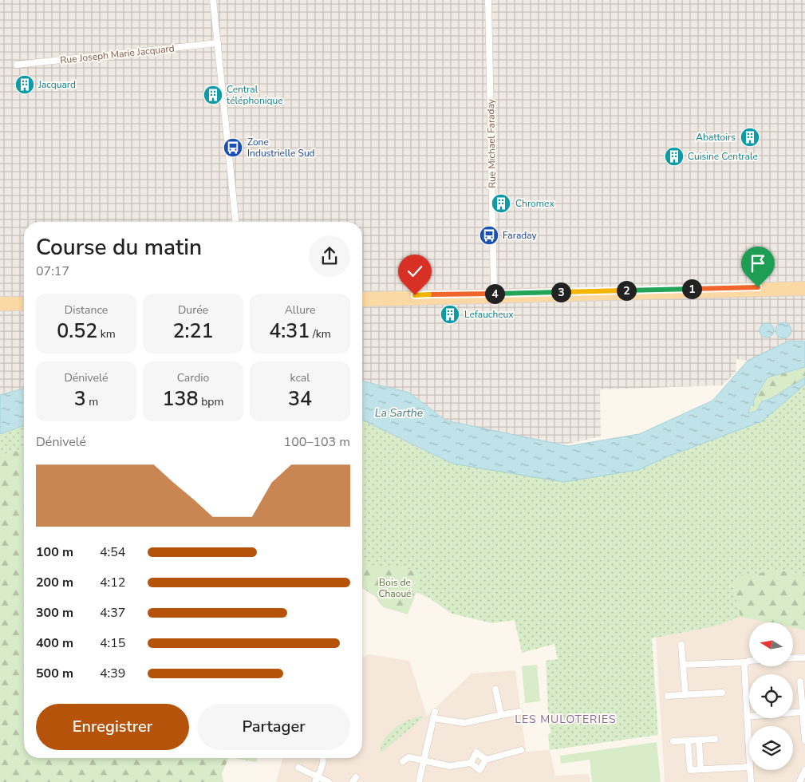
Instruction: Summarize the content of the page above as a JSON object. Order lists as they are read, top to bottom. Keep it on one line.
{"streets":{"street":["Rue Joseph Marie Jacquard","Rue Michael Faraday"]},"districts":["LES MULOTERIES"],"water":["La Sarthe"],"parks":["Bois de Chaoué"],"places":{"building":["Jacquard","Central téléphonique","Abattoirs","Cuisine Centrale","Chromex","Lefaucheux"],"bus stop":["Zone Industrielle Sud","Faraday"]},"north":"left","page":{"heading":["Course du matin","07:17"],"pins":["1","2","3","4"],"stats":[["Distance","0.52 km"],["Durée","2:21"],["Allure","4:31 /km"],["Dénivelé","3 m"],["Cardio","138 bpm"],["kcal","34"]],"chart":["Dénivelé","100–103 m"],"list":[{"name":"100 m","note":"4:54"},{"name":"200 m","note":"4:12"},{"name":"300 m","note":"4:37"},{"name":"400 m","note":"4:15"},{"name":"500 m","note":"4:39"}],"buttons":["Enregistrer","Partager"]}}
